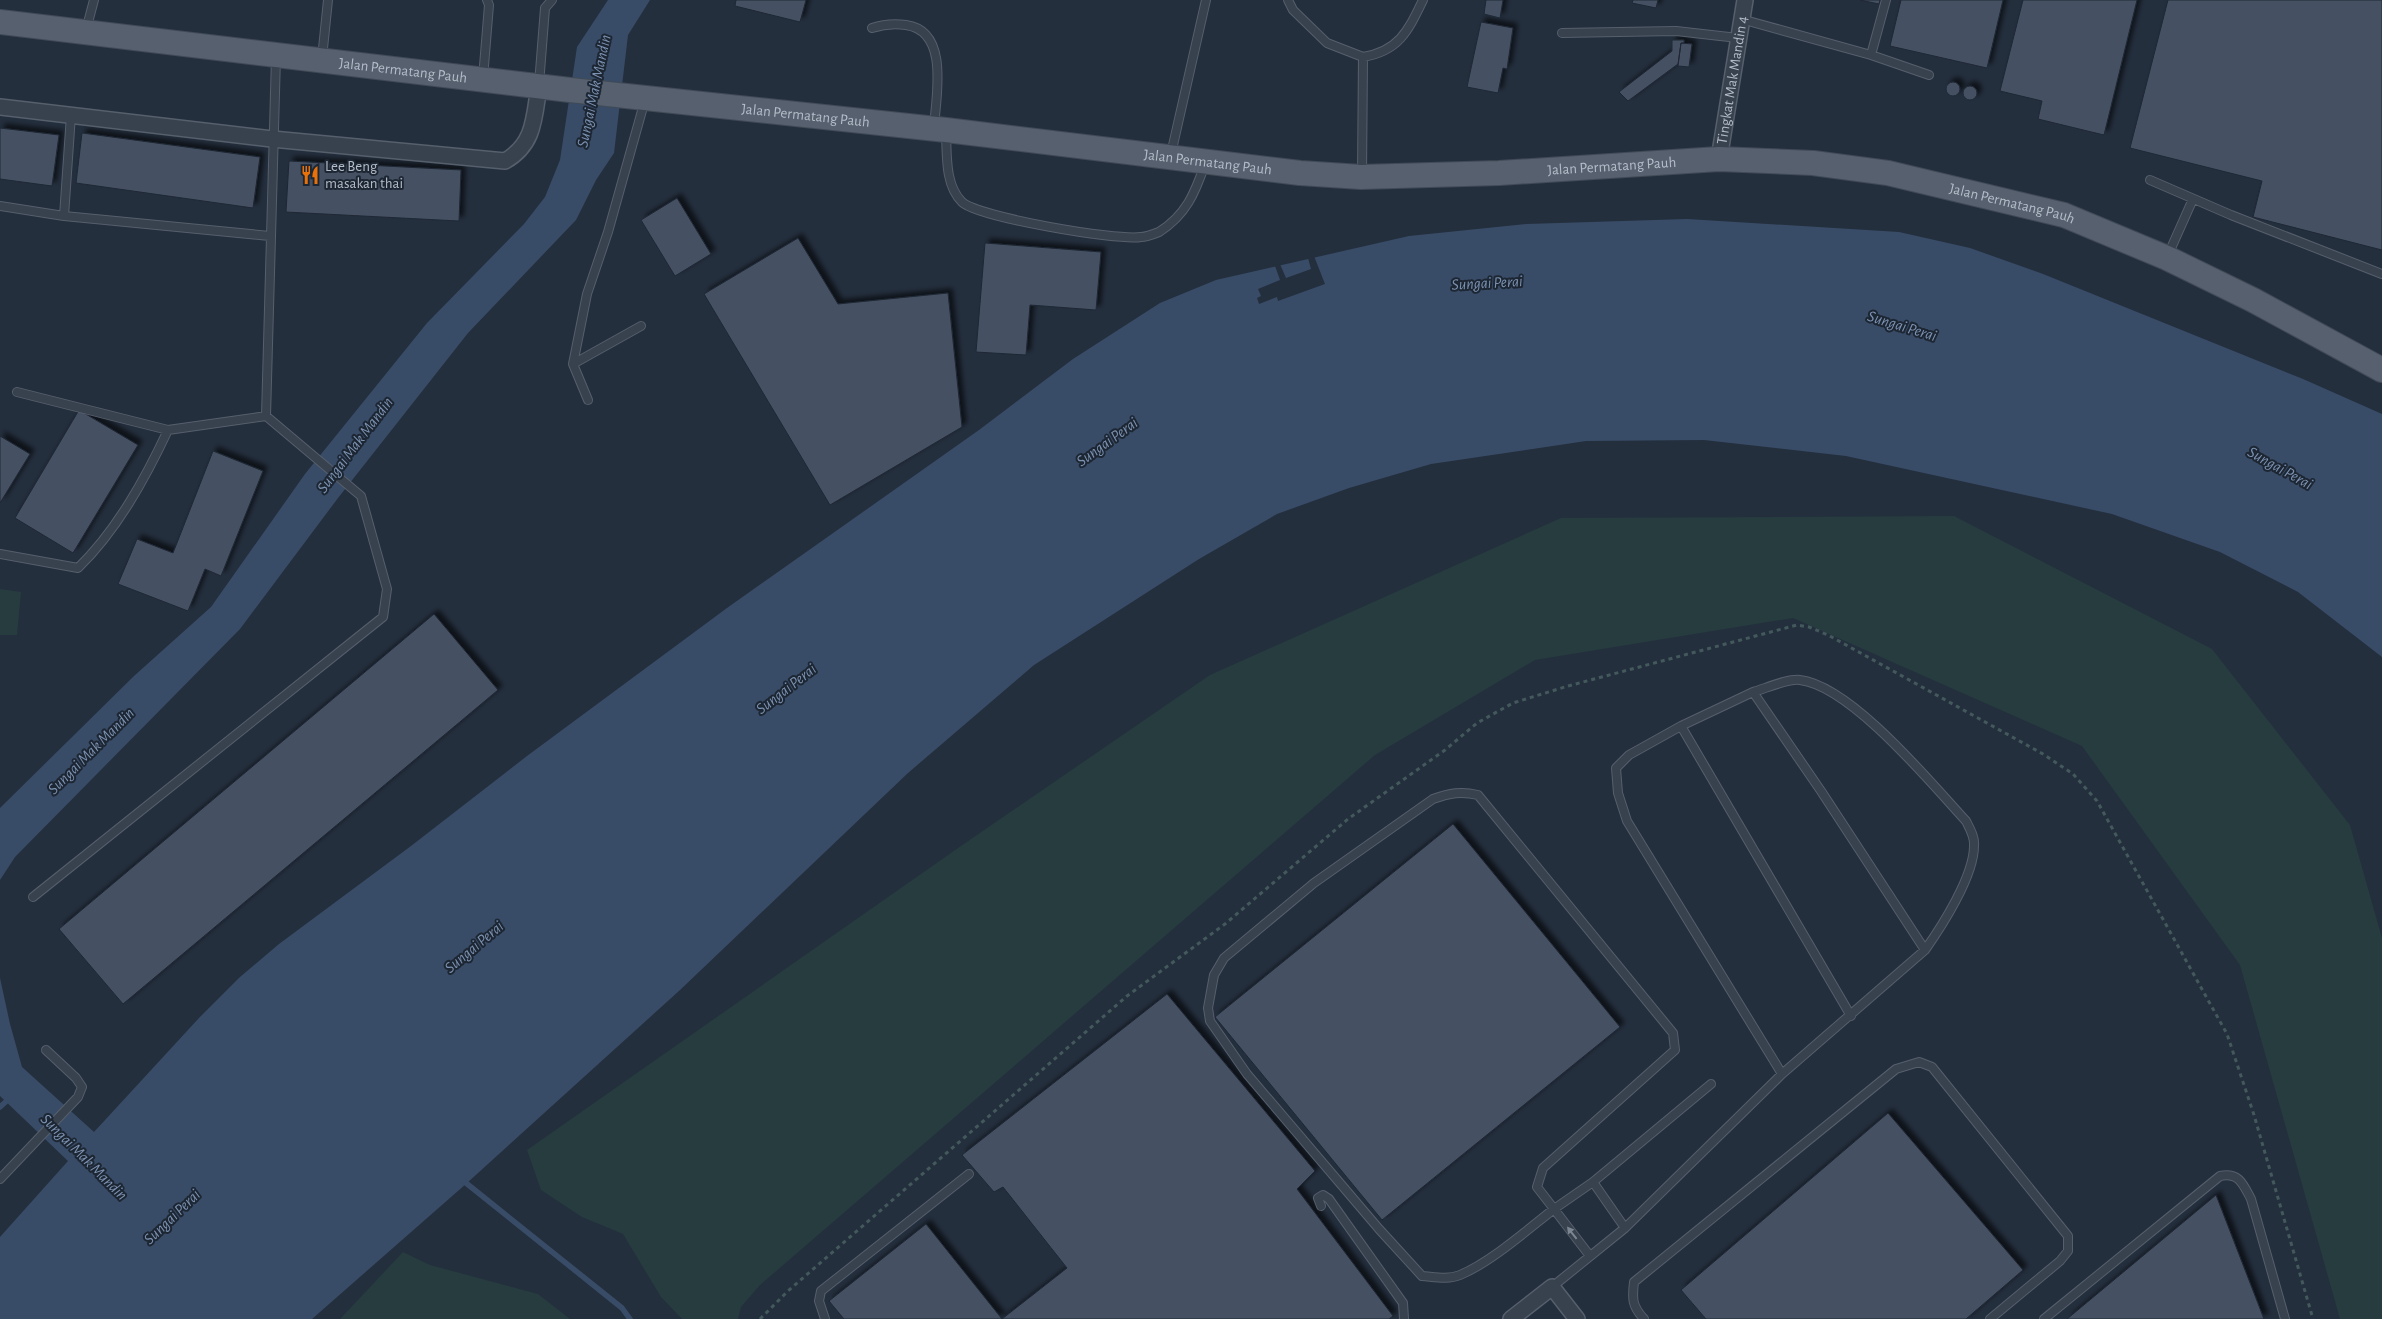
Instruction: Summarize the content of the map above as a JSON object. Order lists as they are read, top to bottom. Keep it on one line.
{"streets":{"main road":["Jalan Permatang Pauh"],"street":["Tingkat Mak Mandin 4"]},"crossings":[["Jalan Permatang Pauh","Tingkat Mak Mandin 4"]],"water":["Sungai Mak Mandin","Sungai Perai"],"places":{"restaurant":["Lee Beng masakan thai"]}}
